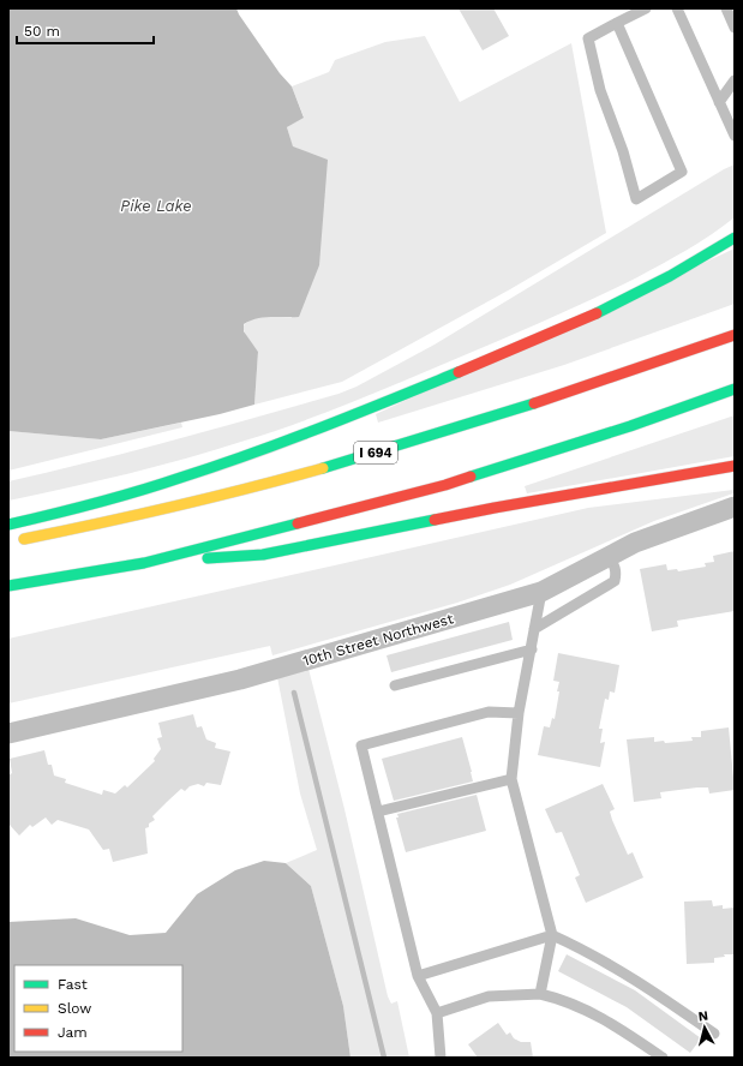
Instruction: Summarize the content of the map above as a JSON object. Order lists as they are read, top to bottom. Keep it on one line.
{"streets":{"highway":["I 694"],"street":["10th Street Northwest"]},"water":["Pike Lake"],"legend":["Fast","Slow","Jam"],"scale_bar":"50 m","north":"top"}
